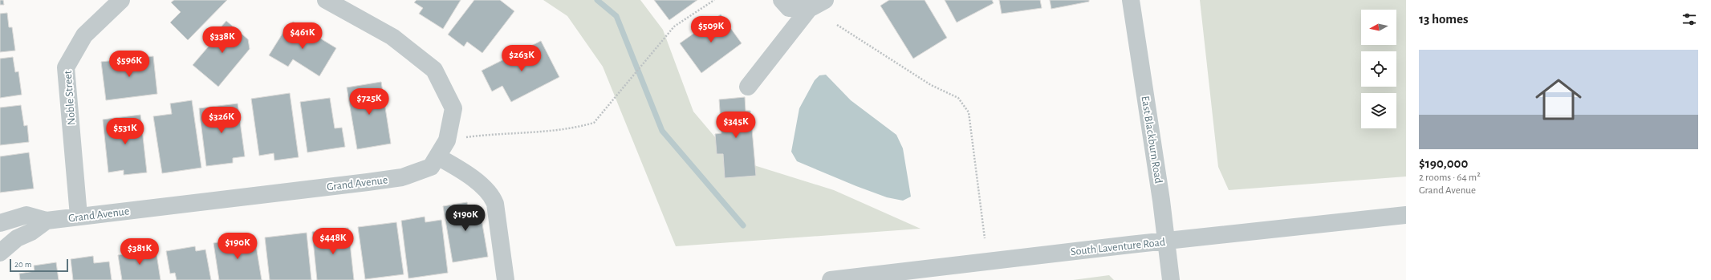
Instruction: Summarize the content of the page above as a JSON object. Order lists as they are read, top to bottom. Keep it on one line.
{"streets":{"street":["Noble Street","East Blackburn Road","Grand Avenue","South Laventure Road"]},"crossings":[["Noble Street","Grand Avenue"],["East Blackburn Road","South Laventure Road"]],"scale_bar":"20 m","north":"left","page":{"heading":"13 homes","price":["$509K","$461K","$338K","$263K","$596K","$725K","$326K","$345K","$531K","$190K","$448K","$190K","$381K"],"list":[{"name":"$190,000","note":"2 rooms · 64 m² · Grand Avenue"}],"scale":"20 m"}}
